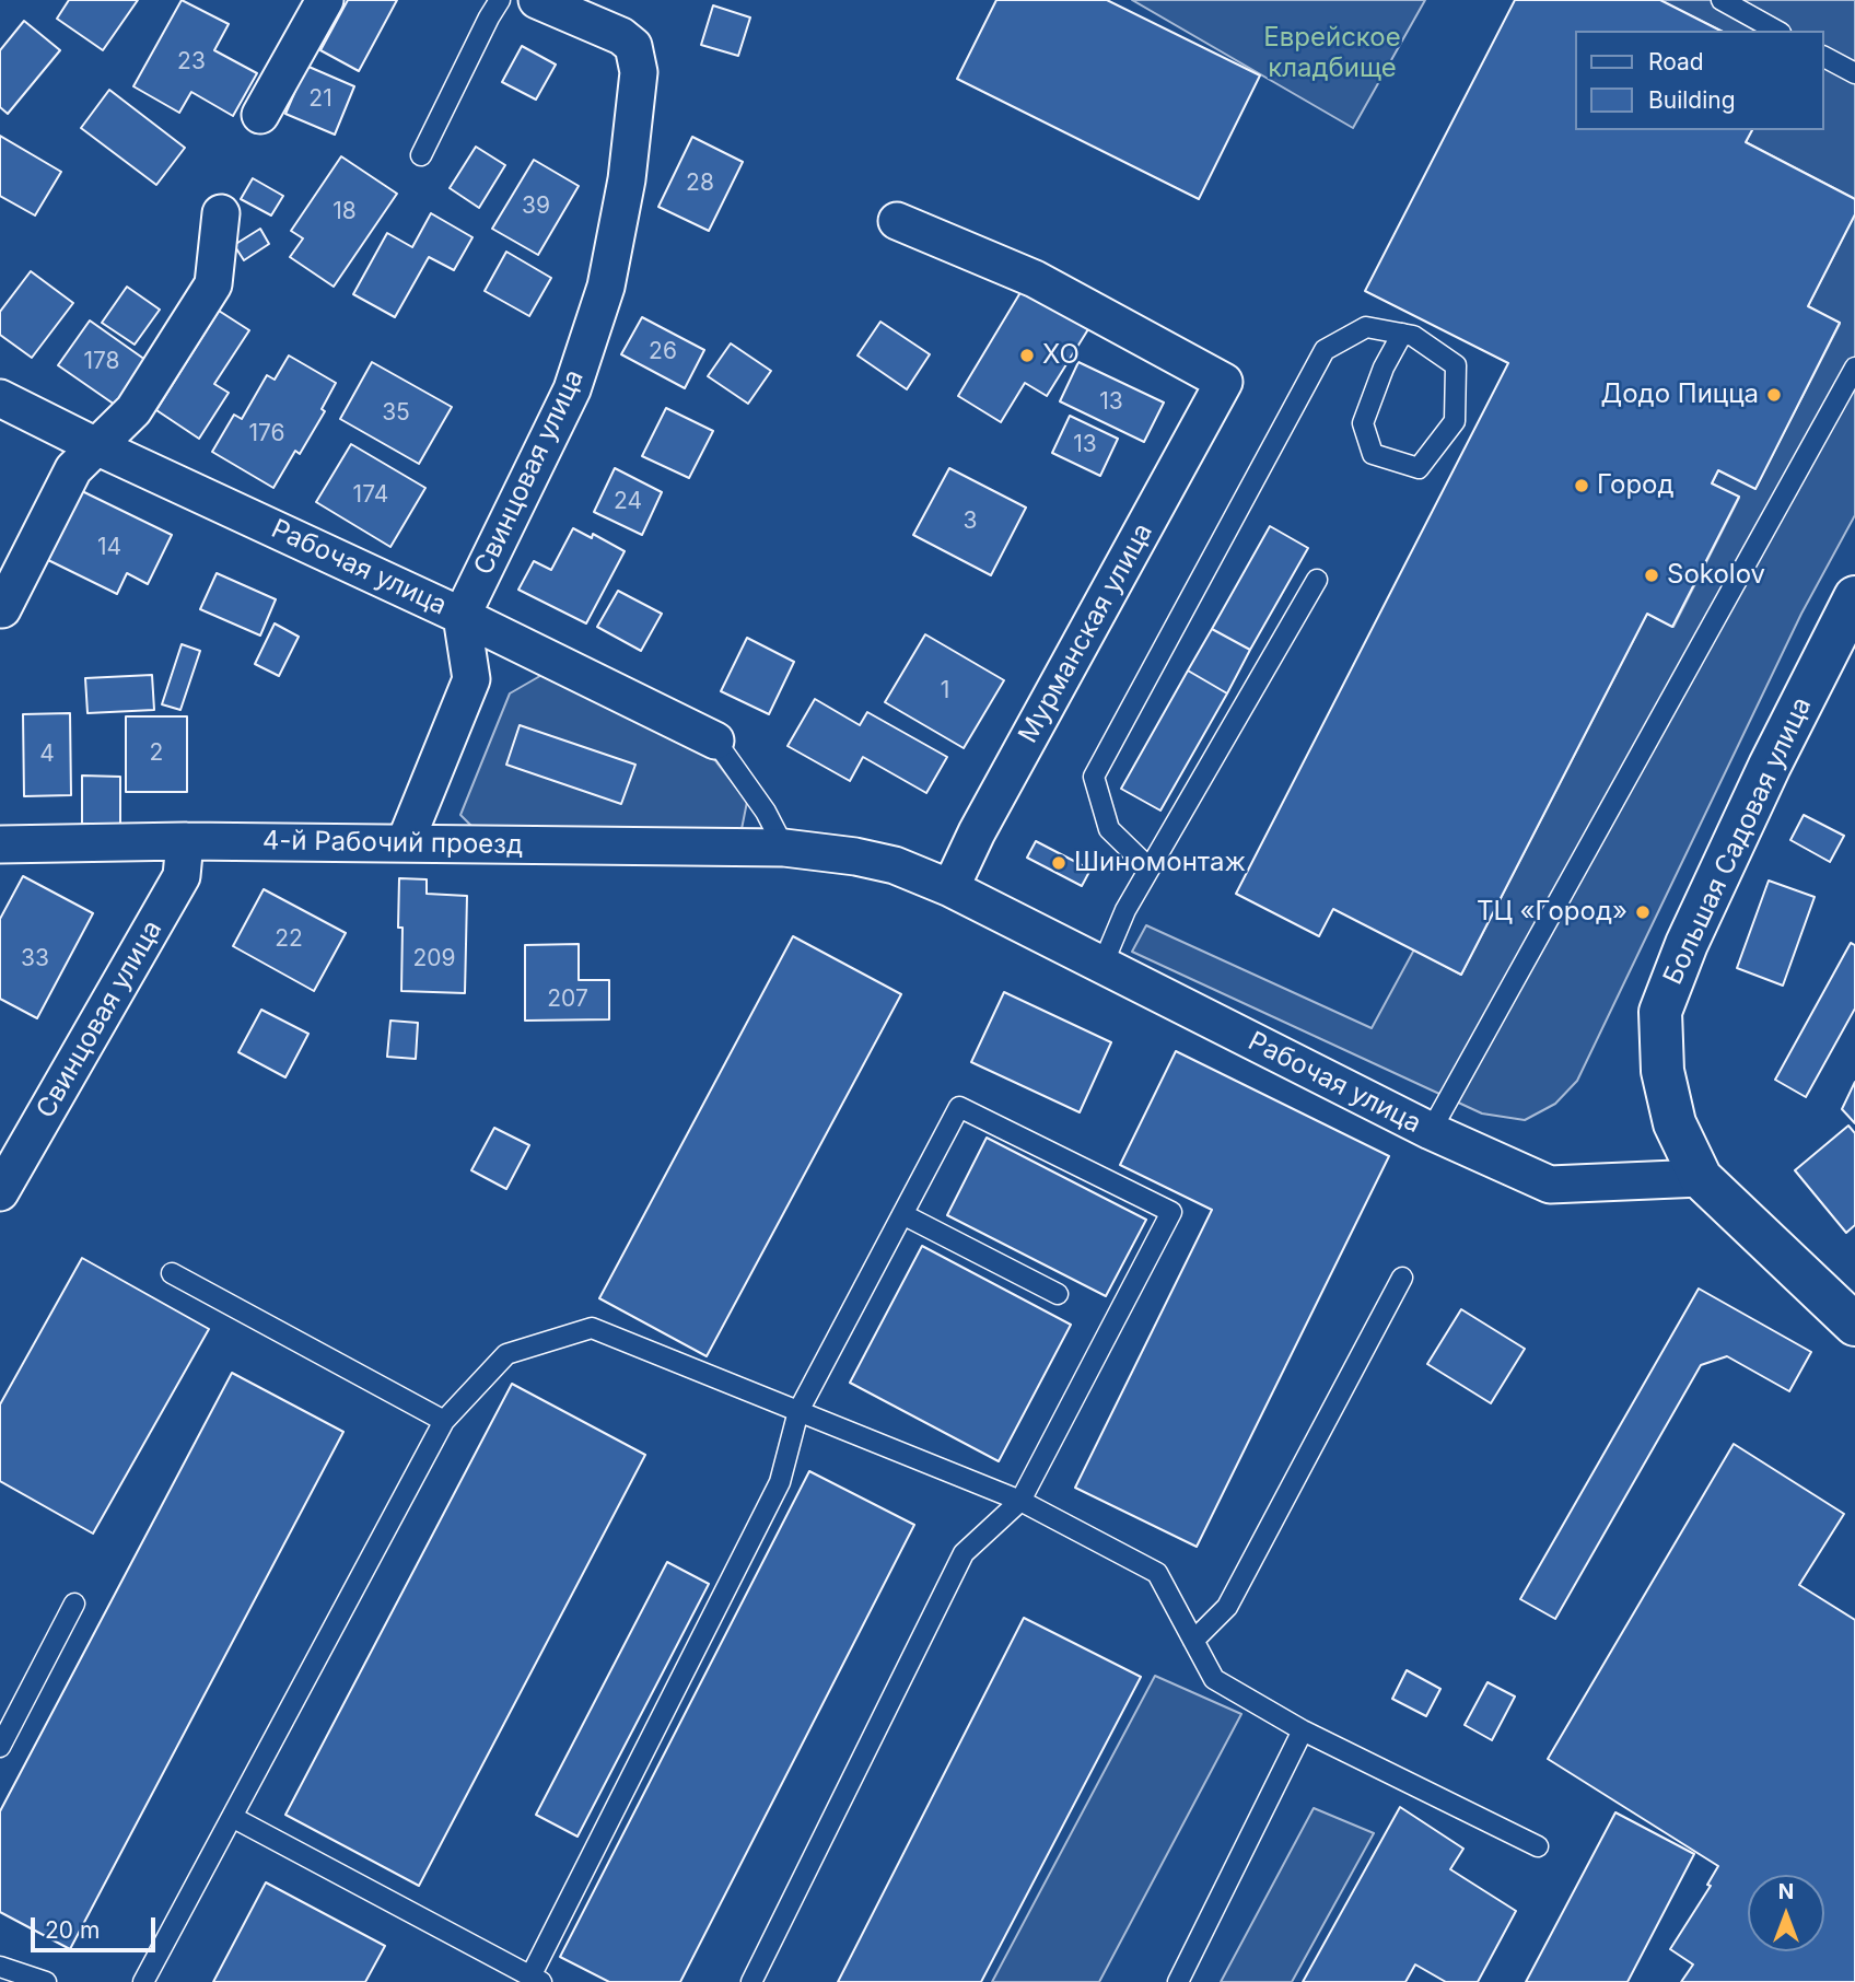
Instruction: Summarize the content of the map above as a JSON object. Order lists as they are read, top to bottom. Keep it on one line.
{"streets":{"main road":["Большая Садовая улица"],"street":["Свинцовая улица","Рабочая улица","Мурманская улица","4-й Рабочий проезд"]},"crossings":[["Свинцовая улица","Рабочая улица"],["Свинцовая улица","4-й Рабочий проезд"],["Рабочая улица","Мурманская улица"],["Рабочая улица","Большая Садовая улица"],["Рабочая улица","4-й Рабочий проезд"]],"parks":["Еврейское кладбище"],"places":["ХО","Додо Пицца","Город","Sokolov","Шиномонтаж","ТЦ «Город»"],"house_numbers":["23","21","28","39","18","26","178","13","35","176","13","174","24","3","14","1","2","4","22","33","209","207"],"legend":["Road","Building"],"scale_bar":"20 m","north":"top"}
